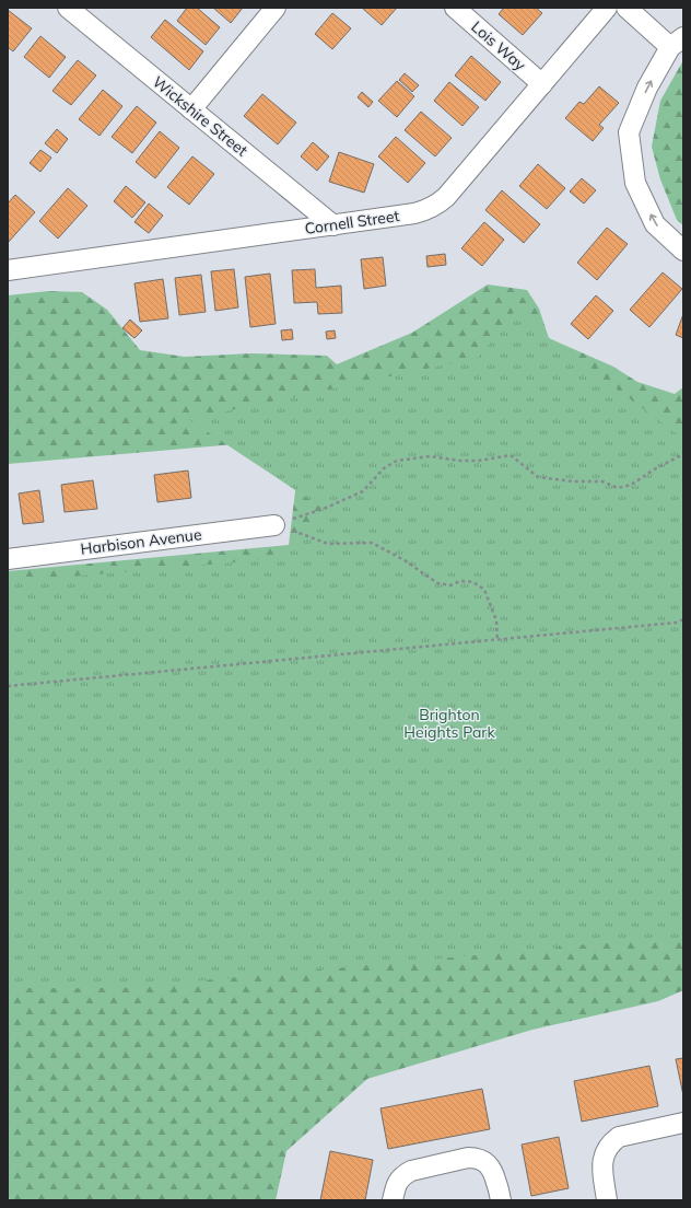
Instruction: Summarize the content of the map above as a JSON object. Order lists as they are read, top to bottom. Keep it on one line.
{"streets":{"street":["Lois Way","Wickshire Street","Cornell Street","Harbison Avenue"]},"crossings":[["Lois Way","Cornell Street"],["Wickshire Street","Cornell Street"]],"parks":["Brighton Heights Park"]}
